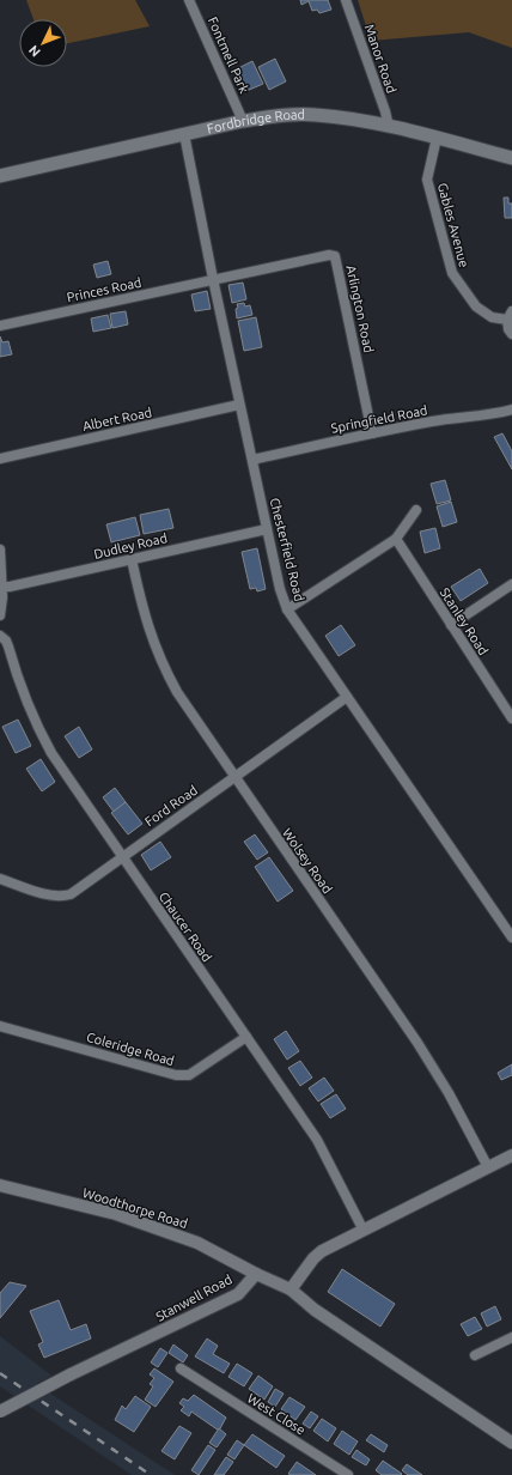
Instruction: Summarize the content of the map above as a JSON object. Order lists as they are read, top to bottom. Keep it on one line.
{"streets":{"main road":["Fordbridge Road"],"street":["Fontmell Park","Manor Road","Gables Avenue","Princes Road","Arlington Road","Albert Road","Springfield Road","Dudley Road","Chesterfield Road","Stanley Road","Ford Road","Wolsey Road","Chaucer Road","Coleridge Road","Woodthorpe Road","Stanwell Road","West Close"]},"crossings":[["Fontmell Park","Fordbridge Road"],["Manor Road","Fordbridge Road"],["Fordbridge Road","Gables Avenue"],["Fordbridge Road","Chesterfield Road"],["Princes Road","Arlington Road"],["Princes Road","Chesterfield Road"],["Arlington Road","Springfield Road"],["Arlington Road","Chesterfield Road"],["Albert Road","Chesterfield Road"],["Springfield Road","Chesterfield Road"],["Dudley Road","Chesterfield Road"],["Dudley Road","Wolsey Road"],["Chesterfield Road","Ford Road"],["Ford Road","Wolsey Road"],["Ford Road","Chaucer Road"],["Chaucer Road","Coleridge Road"],["Woodthorpe Road","Stanwell Road"]],"north":"bottom left"}
